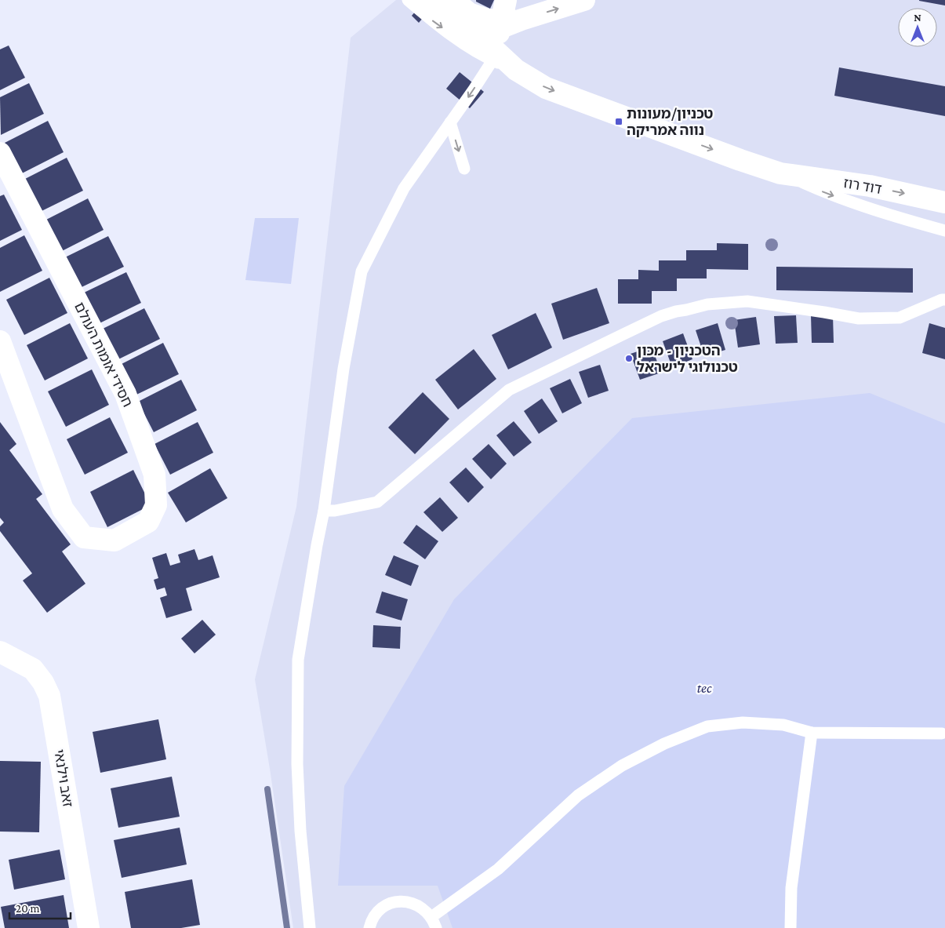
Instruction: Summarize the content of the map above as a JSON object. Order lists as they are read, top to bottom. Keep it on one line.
{"streets":{"street":["דוד רוז","חסידי אומות העולם","זאב וילנאי"]},"one_way":["דוד רוז"],"parks":["tec"],"places":{"transit":["טכניון/מעונות נווה אמריקה"],"other":["הטכניון - מכון טכנולוגי לישראל"]},"scale_bar":"20 m","north":"top"}
